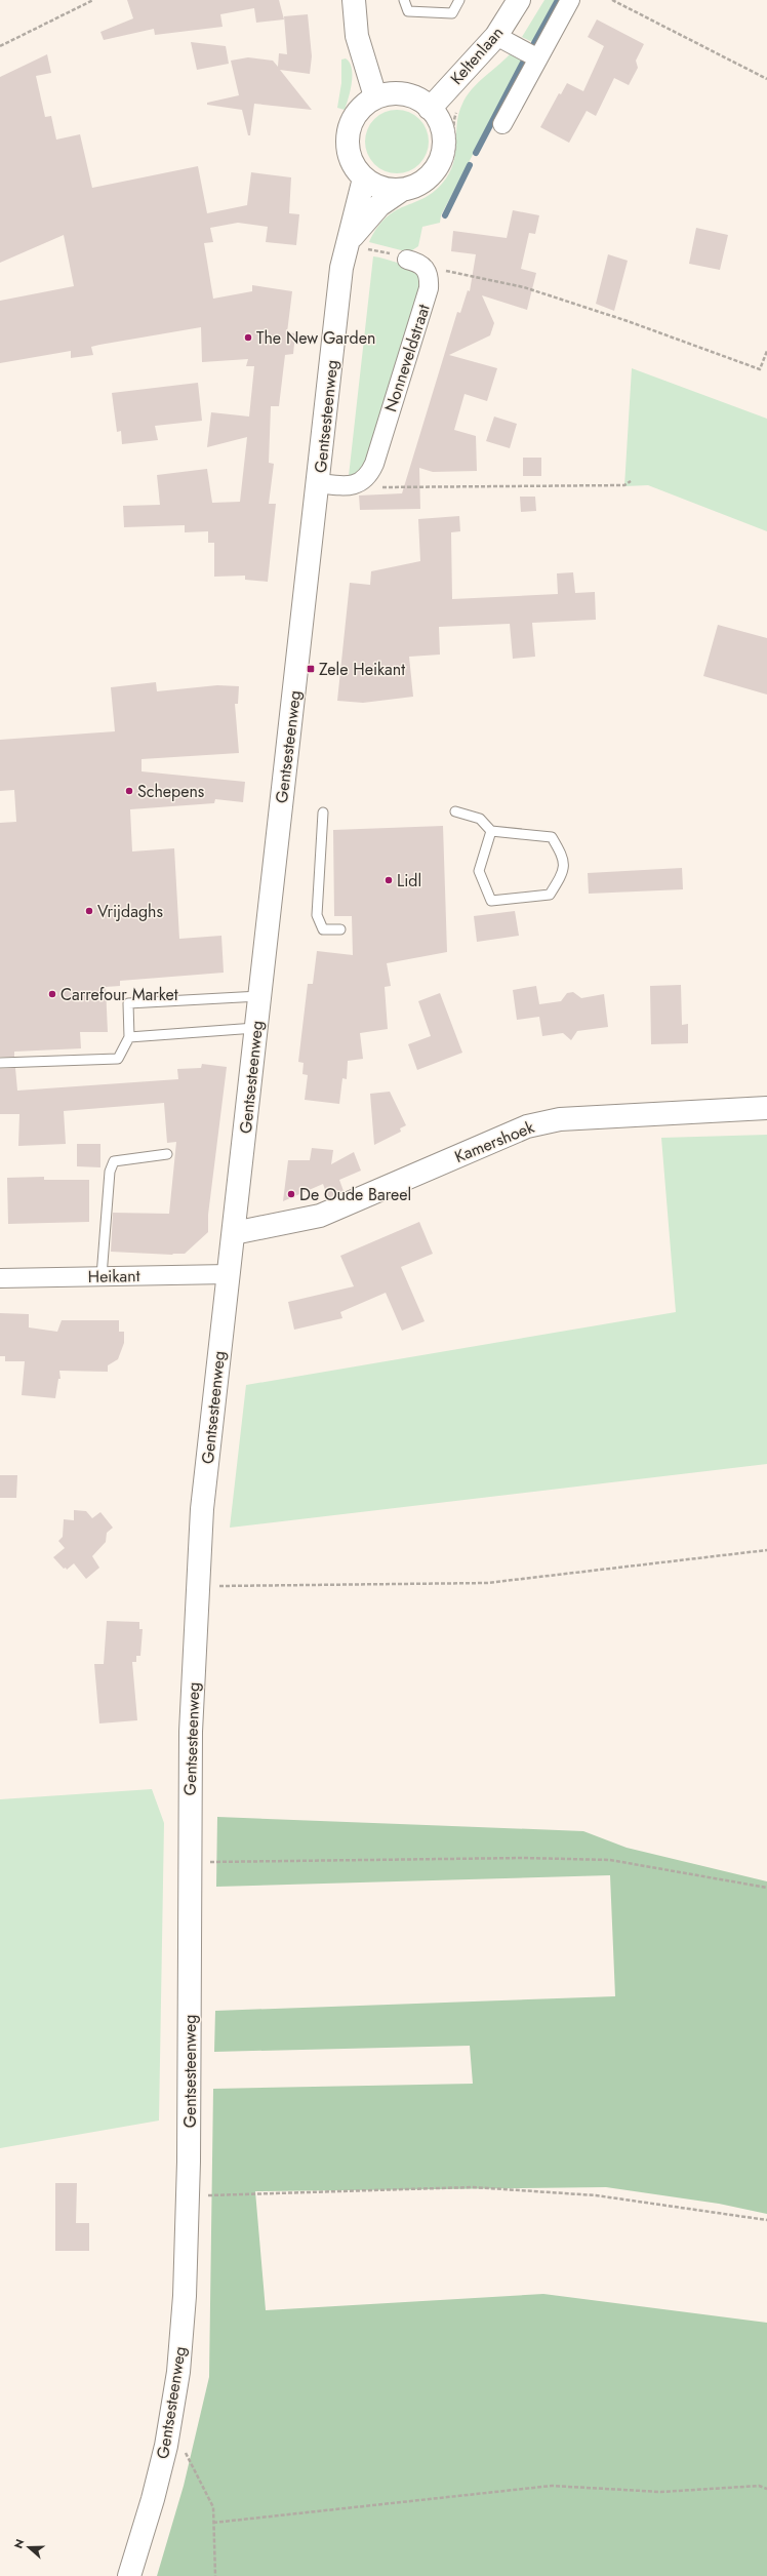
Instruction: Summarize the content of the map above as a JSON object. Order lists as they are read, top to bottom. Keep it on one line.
{"streets":{"main road":["Keltenlaan","Gentsesteenweg","Kamershoek"],"street":["Nonneveldstraat","Heikant"]},"crossings":[["Keltenlaan","Gentsesteenweg"],["Gentsesteenweg","Kamershoek"],["Gentsesteenweg","Heikant"]],"places":{"other":["The New Garden","Schepens","Lidl","Vrijdaghs","Carrefour Market","De Oude Bareel"],"transit":["Zele Heikant"]},"north":"left"}
